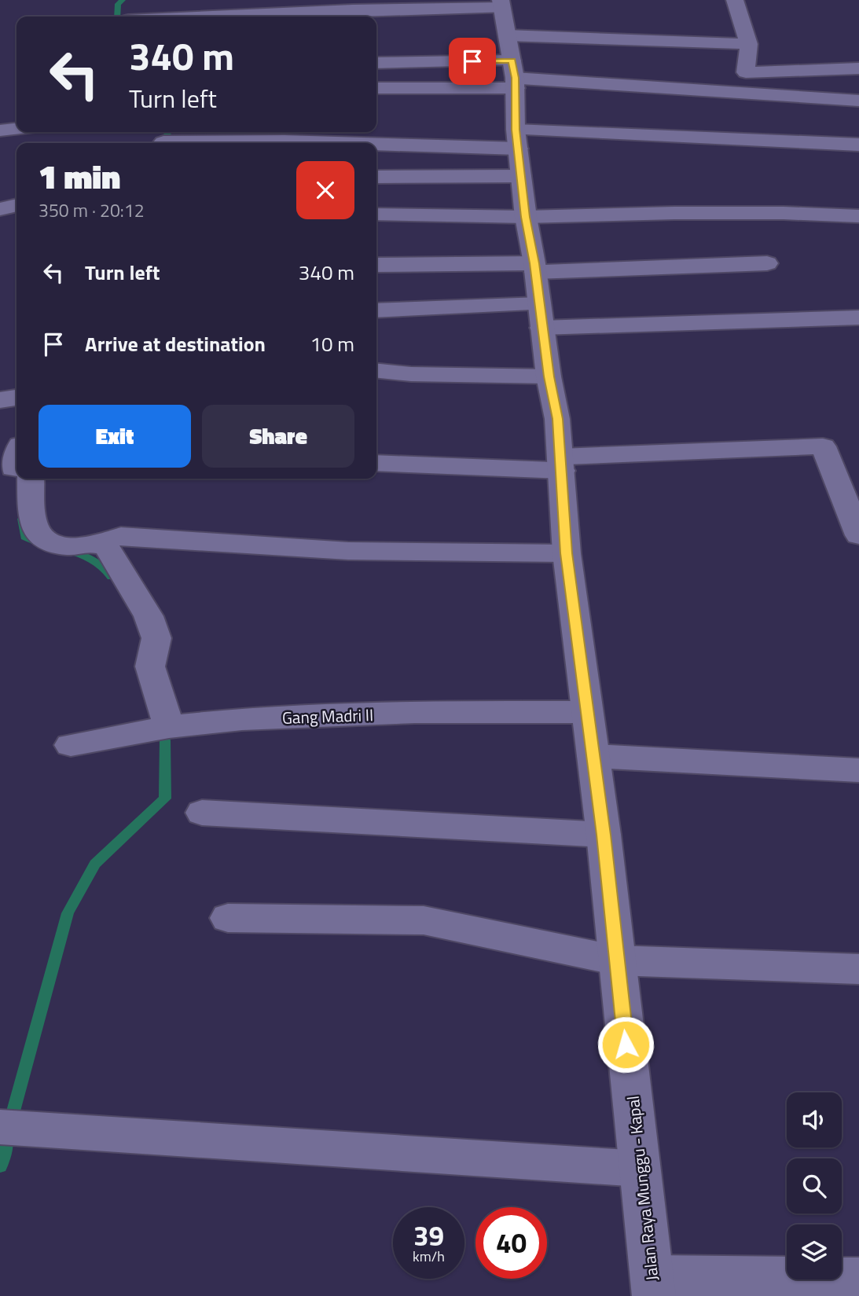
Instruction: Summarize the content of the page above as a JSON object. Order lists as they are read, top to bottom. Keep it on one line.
{"streets":{"street":["Gang Madri II","Jalan Raya Munggu - Kapal"]},"crossings":[["Gang Madri II","Jalan Raya Munggu - Kapal"]],"page":{"turn":["340 m","Turn left"],"heading":["1 min","350 m · 20:12"],"list":[{"name":"Turn left","value":"340 m"},{"name":"Arrive at destination","value":"10 m"}],"buttons":["Exit","Share"],"speed":"39 km/h","limit":"40"}}
